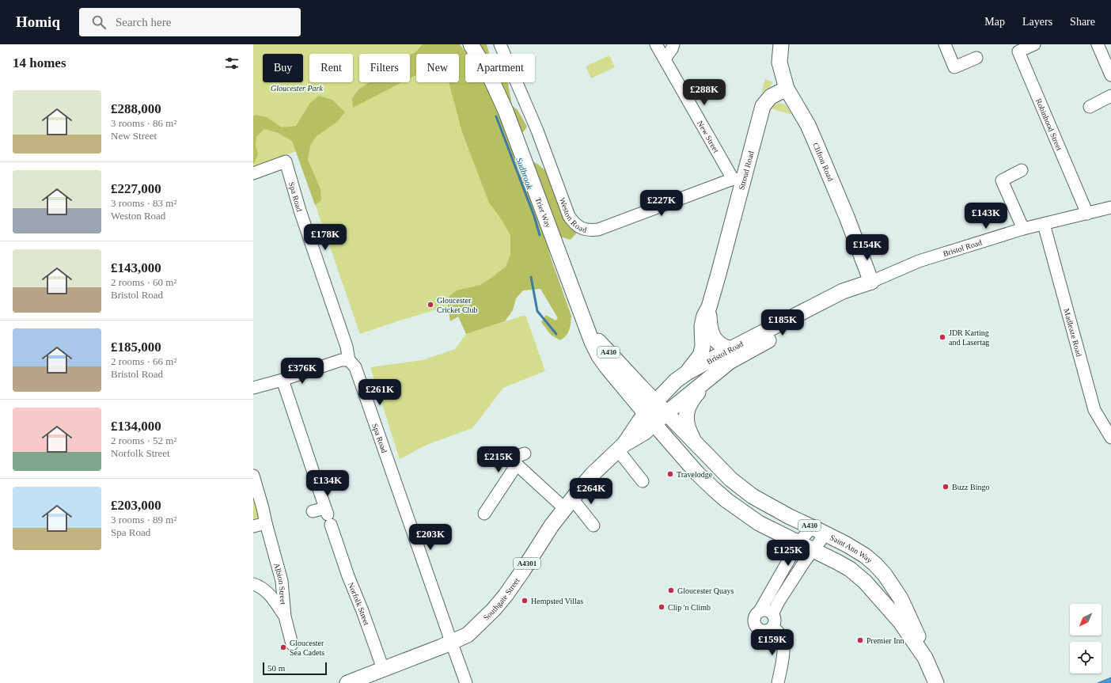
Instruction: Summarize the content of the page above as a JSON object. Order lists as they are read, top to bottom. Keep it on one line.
{"streets":{"main road":["Clifton Road","Stroud Road","Trier Way","Bristol Road","A430","Saint Ann Way","A4301","Southgate Street"],"street":["Robinhood Street","New Street","Spa Road","Weston Road","Madleaze Road","Albion Street","Norfolk Street"]},"crossings":[["Robinhood Street","Bristol Road"],["New Street","Stroud Road"],["New Street","Weston Road"],["Clifton Road","Stroud Road"],["Clifton Road","Bristol Road"],["Stroud Road","Weston Road"],["Stroud Road","Bristol Road"],["Spa Road","Southgate Street"],["Trier Way","Bristol Road"],["Trier Way","Saint Ann Way"],["Trier Way","Southgate Street"],["Bristol Road","Madleaze Road"],["Bristol Road","Saint Ann Way"],["Bristol Road","Southgate Street"],["Saint Ann Way","Southgate Street"],["Southgate Street","Norfolk Street"]],"water":["Sudbrook"],"parks":["Gloucester Park"],"places":["Gloucester Cricket Club","JDR Karting and Lasertag","Travelodge","Buzz Bingo","Gloucester Quays","Hempsted Villas","Clip 'n Climb","Premier Inn","Gloucester Sea Cadets"],"scale_bar":"50 m","north":"bottom left","page":{"header":"Homiq","search":"Search here","nav":["Map","Layers","Share"],"heading":"14 homes","chip":["Buy","Rent","Filters","New","Apartment"],"price":["£288K","£227K","£143K","£178K","£154K","£185K","£376K","£261K","£215K","£134K","£264K","£203K","£125K","£159K"],"list":[{"name":"£288,000","note":"3 rooms · 86 m² · New Street"},{"name":"£227,000","note":"3 rooms · 83 m² · Weston Road"},{"name":"£143,000","note":"2 rooms · 60 m² · Bristol Road"},{"name":"£185,000","note":"2 rooms · 66 m² · Bristol Road"},{"name":"£134,000","note":"2 rooms · 52 m² · Norfolk Street"},{"name":"£203,000","note":"3 rooms · 89 m² · Spa Road"}],"scale":"50 m"}}
